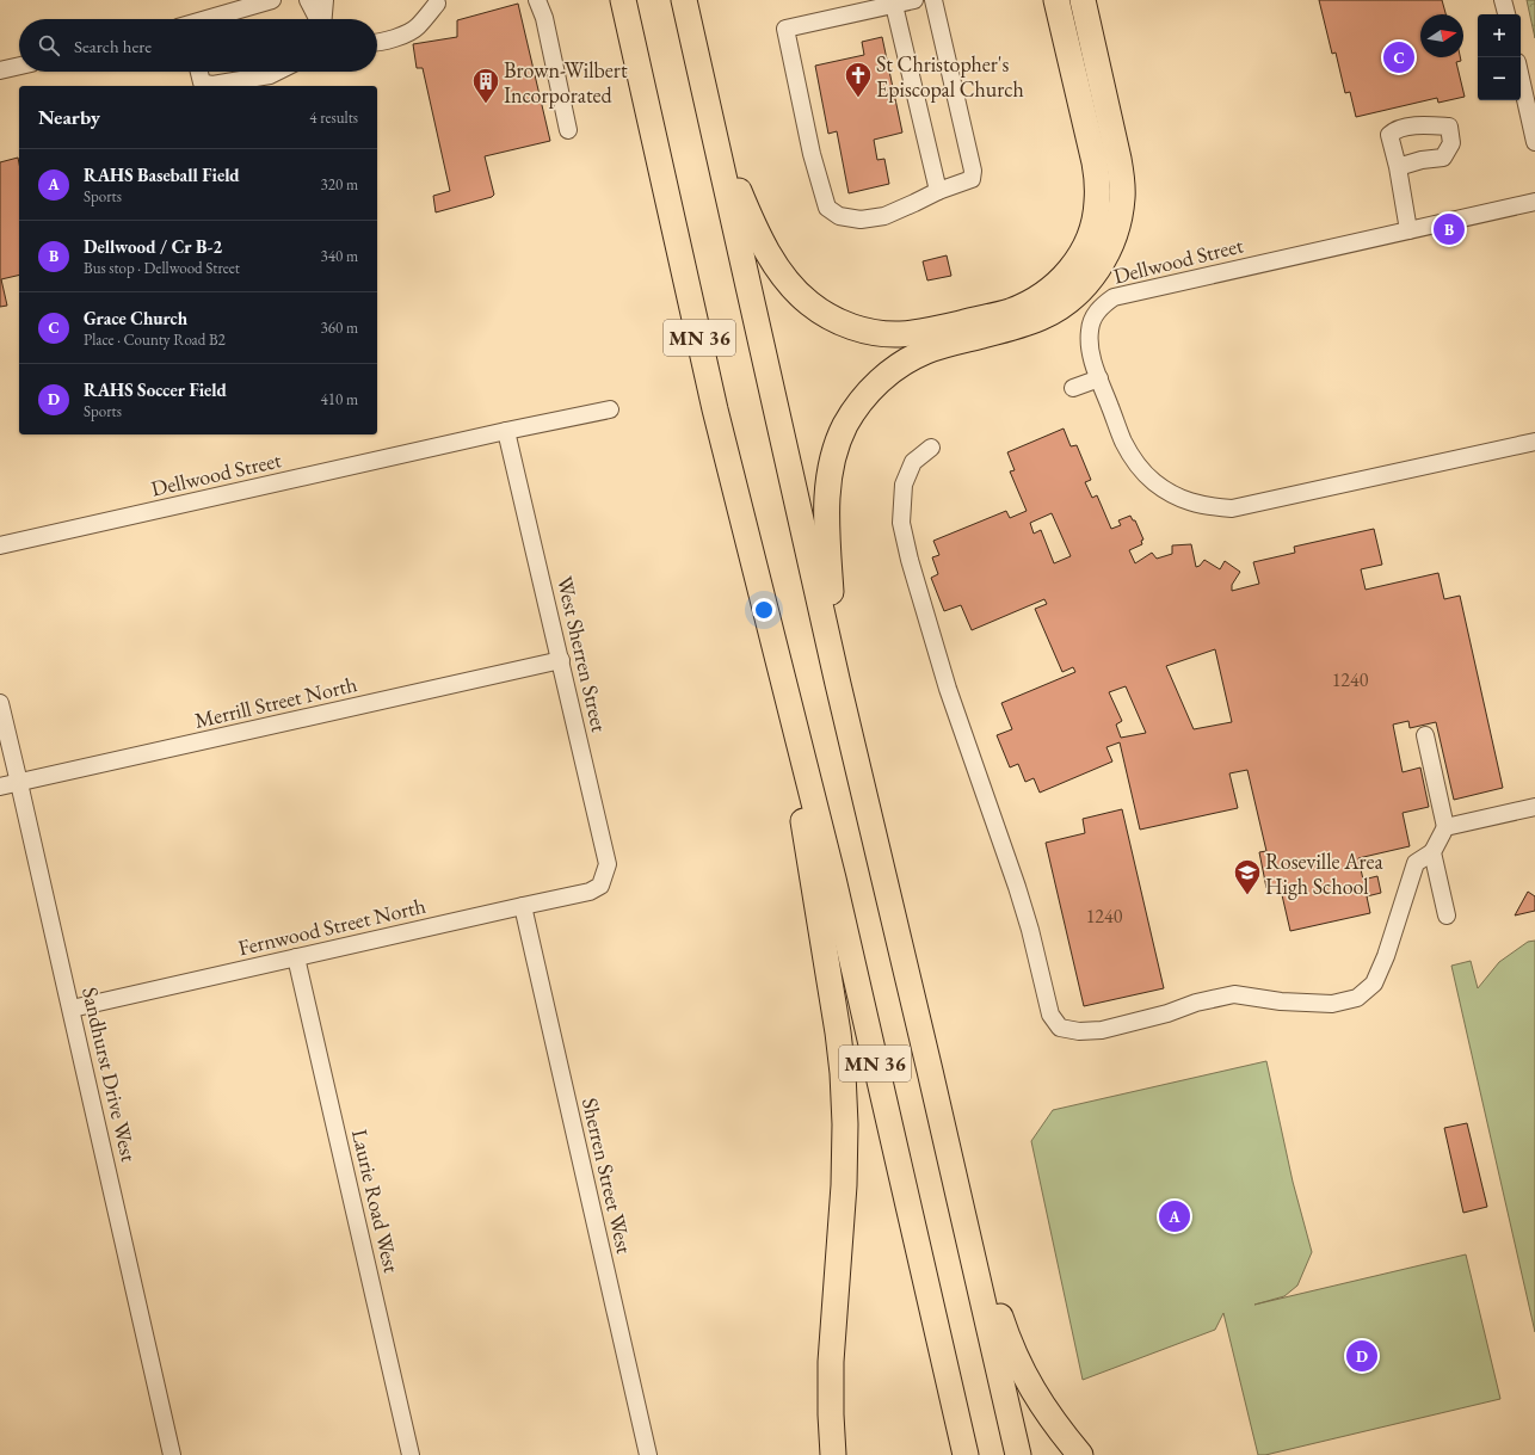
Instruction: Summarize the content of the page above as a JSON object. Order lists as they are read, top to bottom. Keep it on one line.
{"streets":{"highway":["MN 36"],"street":["Dellwood Street","West Sherren Street","Merrill Street North","Fernwood Street North","Sandhurst Drive West","Sherren Street West","Laurie Road West"]},"crossings":[["Dellwood Street","West Sherren Street"],["West Sherren Street","Merrill Street North"],["West Sherren Street","Fernwood Street North"],["Merrill Street North","Sandhurst Drive West"],["Fernwood Street North","Sandhurst Drive West"],["Fernwood Street North","Sherren Street West"],["Fernwood Street North","Laurie Road West"]],"places":{"church":["St Christopher's Episcopal Church"],"building":["Brown-Wilbert Incorporated"],"school or university":["Roseville Area High School"]},"house_numbers":["1240","1240"],"north":"right","page":{"map_buttons":["+","−"],"search":"Search here","pins":["C","B","A","D"],"heading":["Nearby","4 results"],"list":[{"mark":"A","name":"RAHS Baseball Field","note":"Sports","value":"320 m"},{"mark":"B","name":"Dellwood / Cr B-2","note":"Bus stop · Dellwood Street","value":"340 m"},{"mark":"C","name":"Grace Church","note":"Place · County Road B2","value":"360 m"},{"mark":"D","name":"RAHS Soccer Field","note":"Sports","value":"410 m"}]}}
